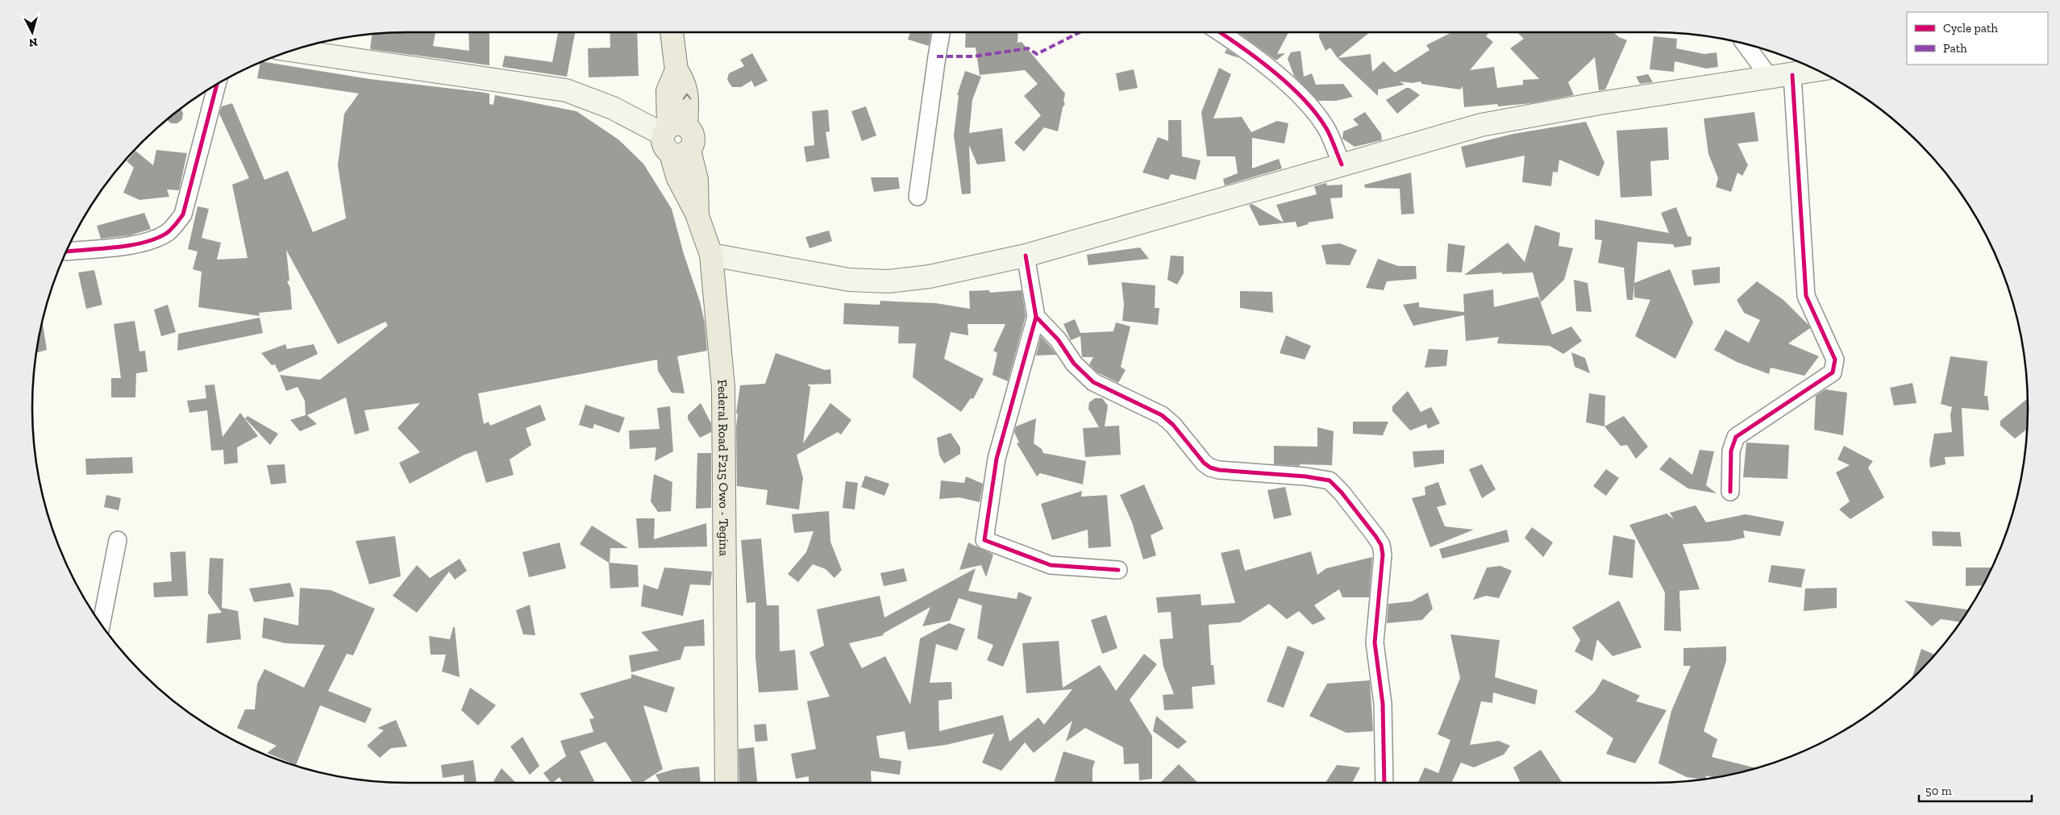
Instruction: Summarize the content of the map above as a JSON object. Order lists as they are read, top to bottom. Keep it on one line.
{"streets":{"main road":["Federal Road F215 Owo - Tegina"]},"legend":["Cycle path","Path"],"scale_bar":"50 m","north":"bottom"}
